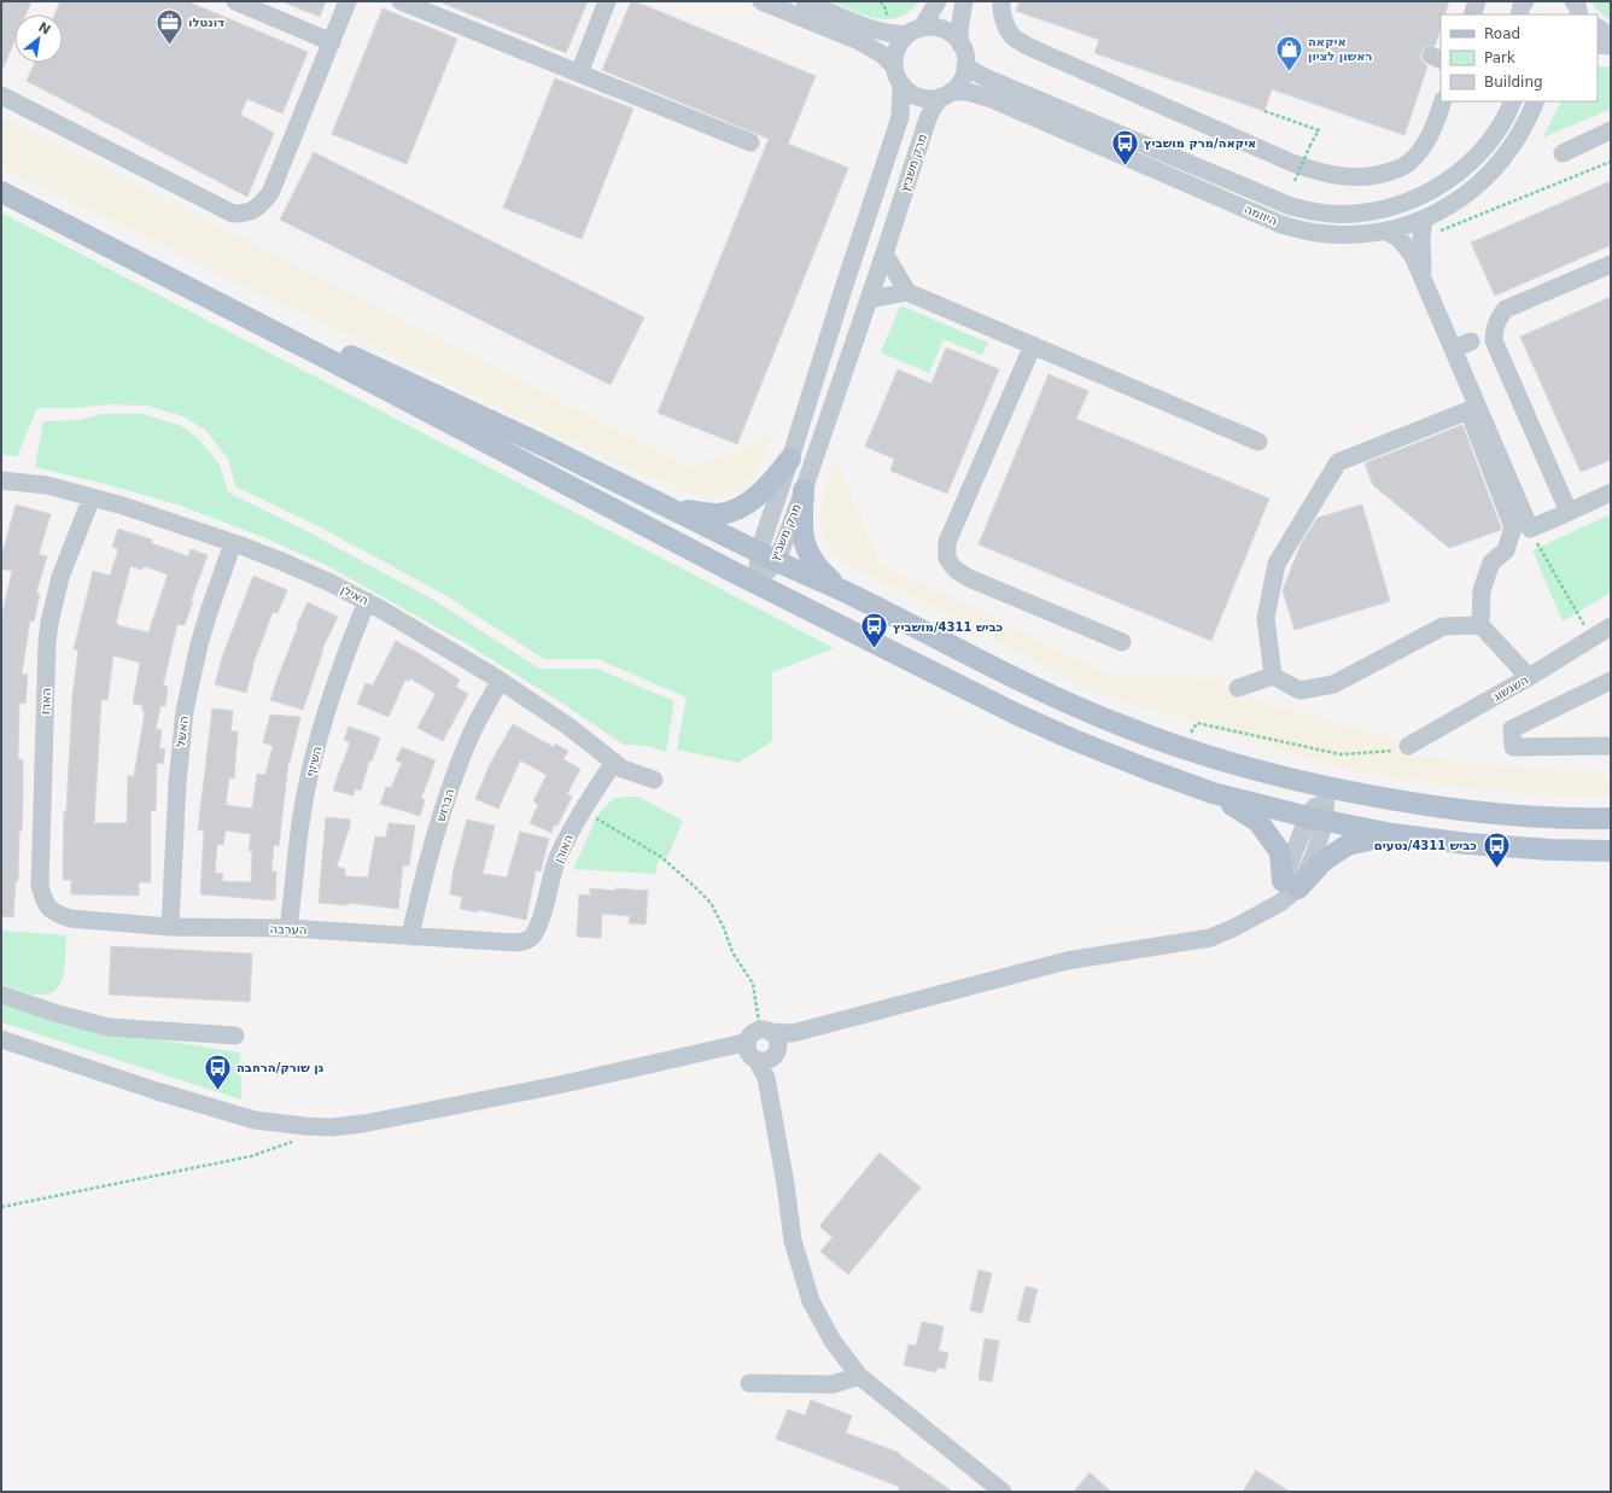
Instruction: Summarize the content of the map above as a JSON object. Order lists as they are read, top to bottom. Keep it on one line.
{"streets":{"street":["מרק משביץ","היוזמה","האילן","השגשוג","הארז","האשל","השיזף","הברוש","האורן","הערבה"]},"crossings":[["מרק משביץ","היוזמה"],["האילן","הארז"],["האילן","האשל"],["האילן","השיזף"],["האילן","הברוש"],["האילן","האורן"],["הארז","הערבה"],["האשל","הערבה"],["השיזף","הערבה"],["הברוש","הערבה"],["האורן","הערבה"]],"places":{"office":["דונטלו"],"shop":["איקאה ראשון לציון"],"bus stop":["איקאה/מרק מושביץ","כביש 4311/מושביץ","כביש 4311/נטעים","גן שורק/הרחבה"]},"legend":["Road","Park","Building"],"north":"top right"}
